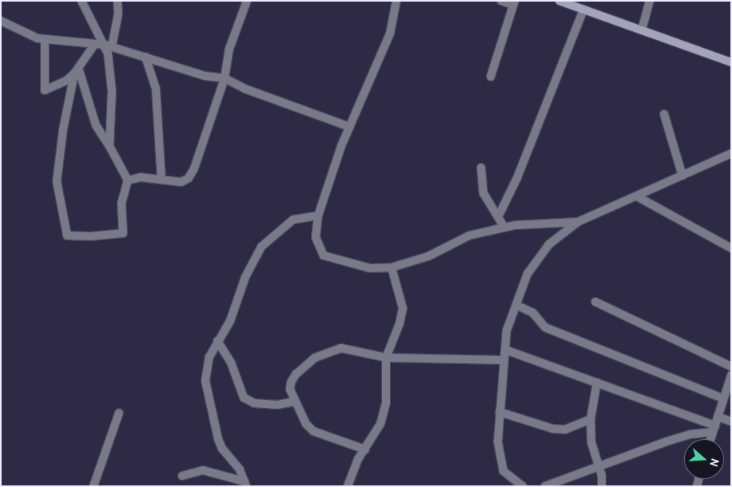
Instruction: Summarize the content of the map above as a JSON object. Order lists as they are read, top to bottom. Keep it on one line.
{"north":"right"}
